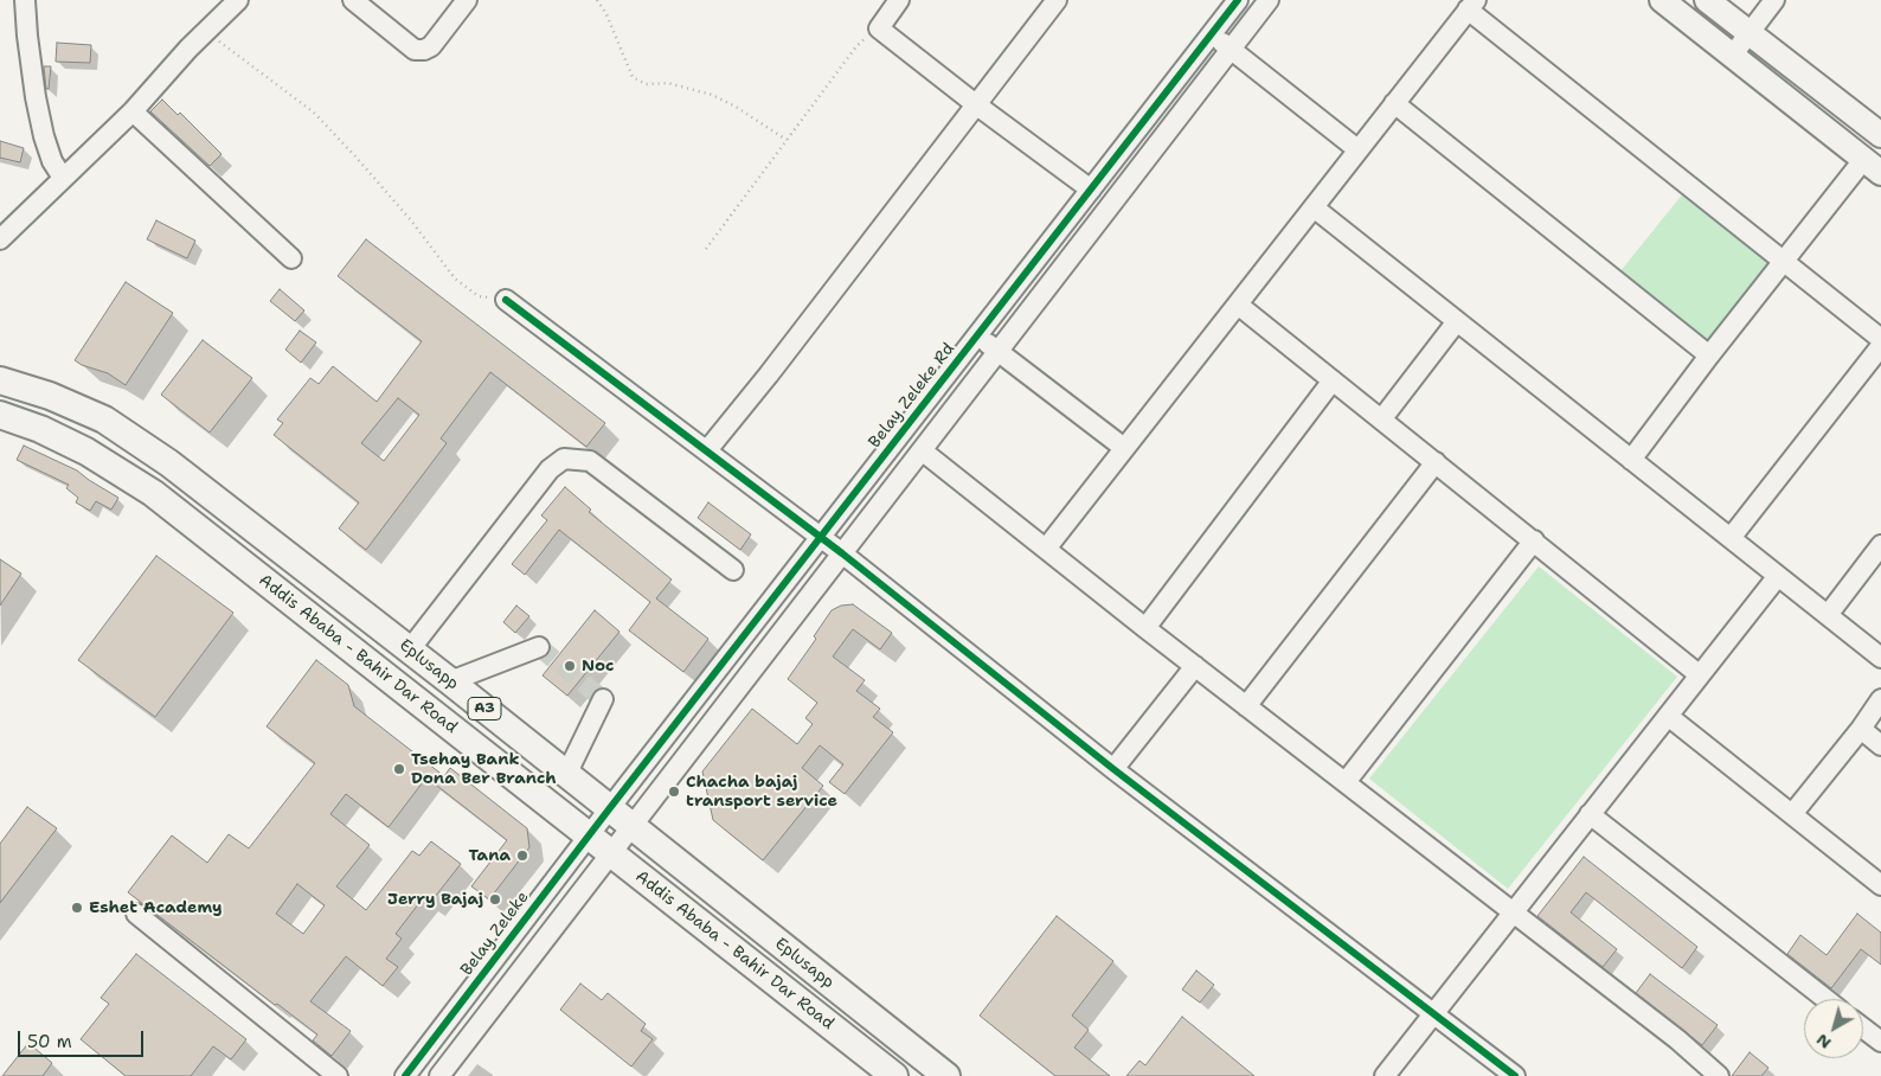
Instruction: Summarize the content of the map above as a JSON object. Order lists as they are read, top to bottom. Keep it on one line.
{"streets":{"highway":["Addis Ababa - Bahir Dar Road","Eplusapp","A3"],"street":["Belay Zeleke Rd","Belay Zeleke"]},"crossings":[["Belay Zeleke Rd","Eplusapp"],["Belay Zeleke Rd","Belay Zeleke"],["Addis Ababa - Bahir Dar Road","Belay Zeleke"],["Eplusapp","Belay Zeleke"]],"places":["Noc","Tsehay Bank Dona Ber Branch","Chacha bajaj transport service","Tana","Jerry Bajaj","Eshet Academy"],"scale_bar":"50 m","north":"bottom left"}
